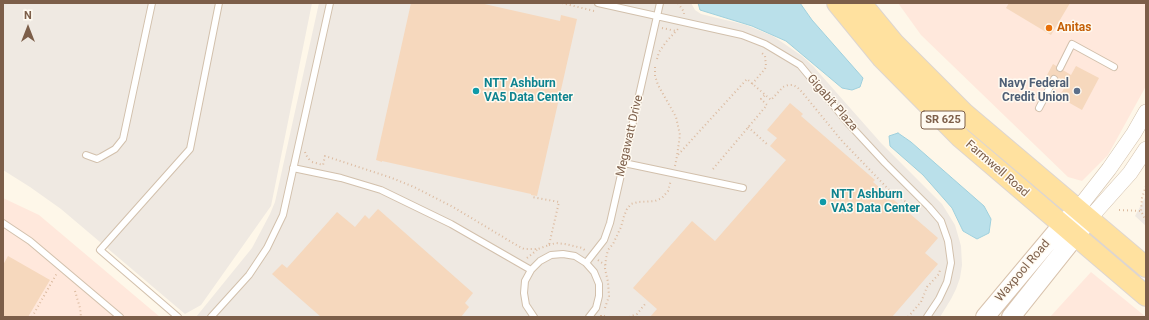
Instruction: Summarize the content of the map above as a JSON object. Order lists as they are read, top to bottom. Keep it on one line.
{"streets":{"main road":["SR 625","Farmwell Road","Waxpool Road"],"lane":["Gigabit Plaza","Megawatt Drive"]},"crossings":[["Gigabit Plaza","Megawatt Drive"],["SR 625","Farmwell Road"],["SR 625","Waxpool Road"],["Farmwell Road","Waxpool Road"]],"places":["Anitas","NTT Ashburn VA5 Data Center","Navy Federal Credit Union","NTT Ashburn VA3 Data Center"],"north":"top"}
